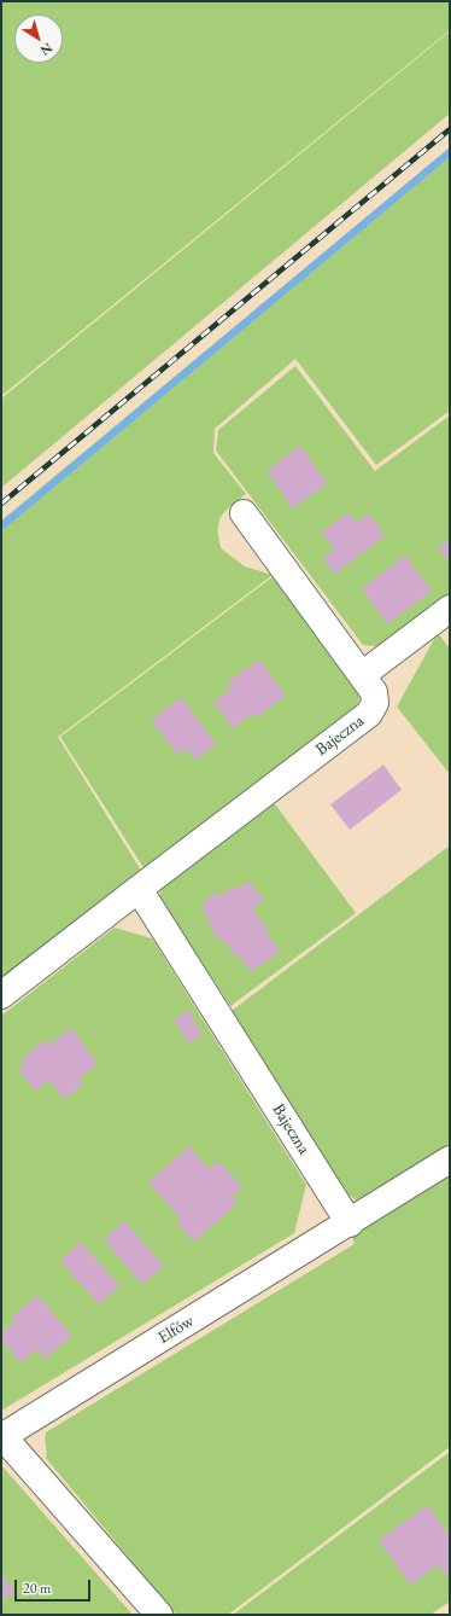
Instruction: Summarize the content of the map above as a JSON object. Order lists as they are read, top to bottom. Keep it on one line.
{"streets":{"street":["Bajeczna","Elfów"]},"crossings":[["Bajeczna","Elfów"]],"scale_bar":"20 m","north":"bottom right"}
